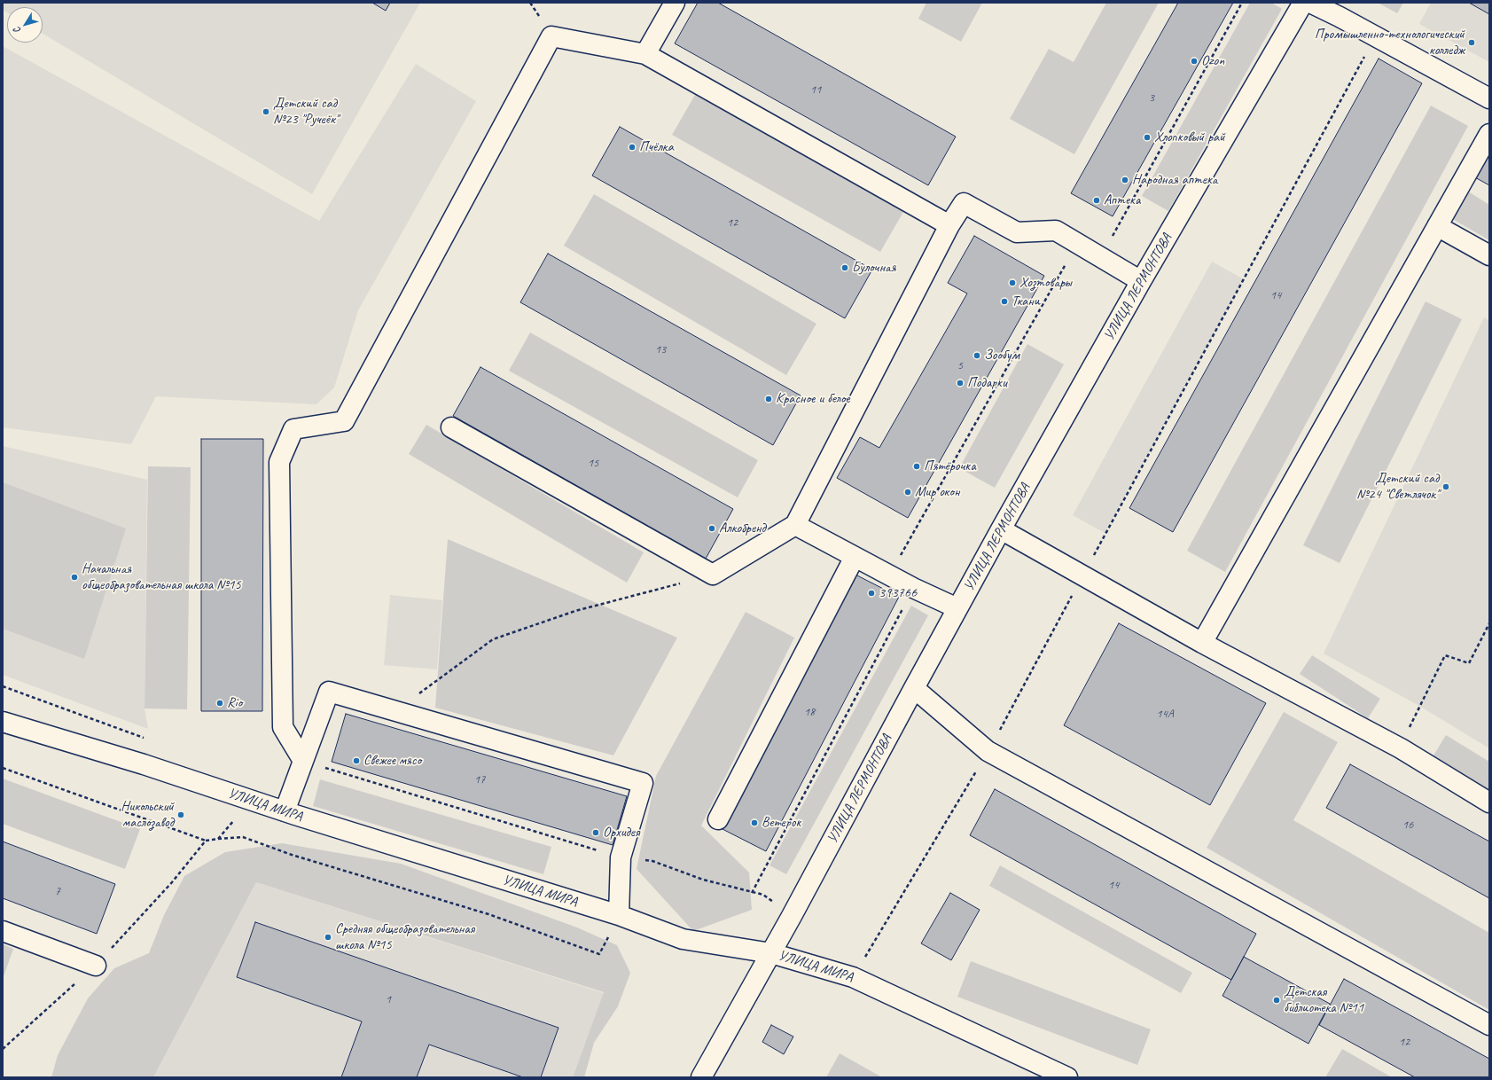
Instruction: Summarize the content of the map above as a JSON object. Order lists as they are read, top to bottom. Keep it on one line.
{"streets":{"street":["УЛИЦА ЛЕРМОНТОВА","УЛИЦА МИРА"]},"crossings":[["УЛИЦА ЛЕРМОНТОВА","УЛИЦА МИРА"]],"places":["Промышленно-технологический колледж","Ozon","Детский сад №23 \"Ручеёк\"","Хлопковый рай","Пчёлка","Народная аптека","Аптека","Булочная","Хозтовары","Ткани","Зообум","Подарки","Красное и белое","Пятёрочка","Детский сад №24 \"Светлячок\"","Мир окон","Алкобренд","Начальная общеобразовательная школа №15","393766","Rio","Свежее мясо","Никольский маслозавод","Ветерок","Орхидея","Средняя общеобразовательная школа №15","Детская библиотека №11"],"house_numbers":["11","3","12","14","13","5","15","18","14А","17","16","14","7","1","12"],"north":"bottom left"}
